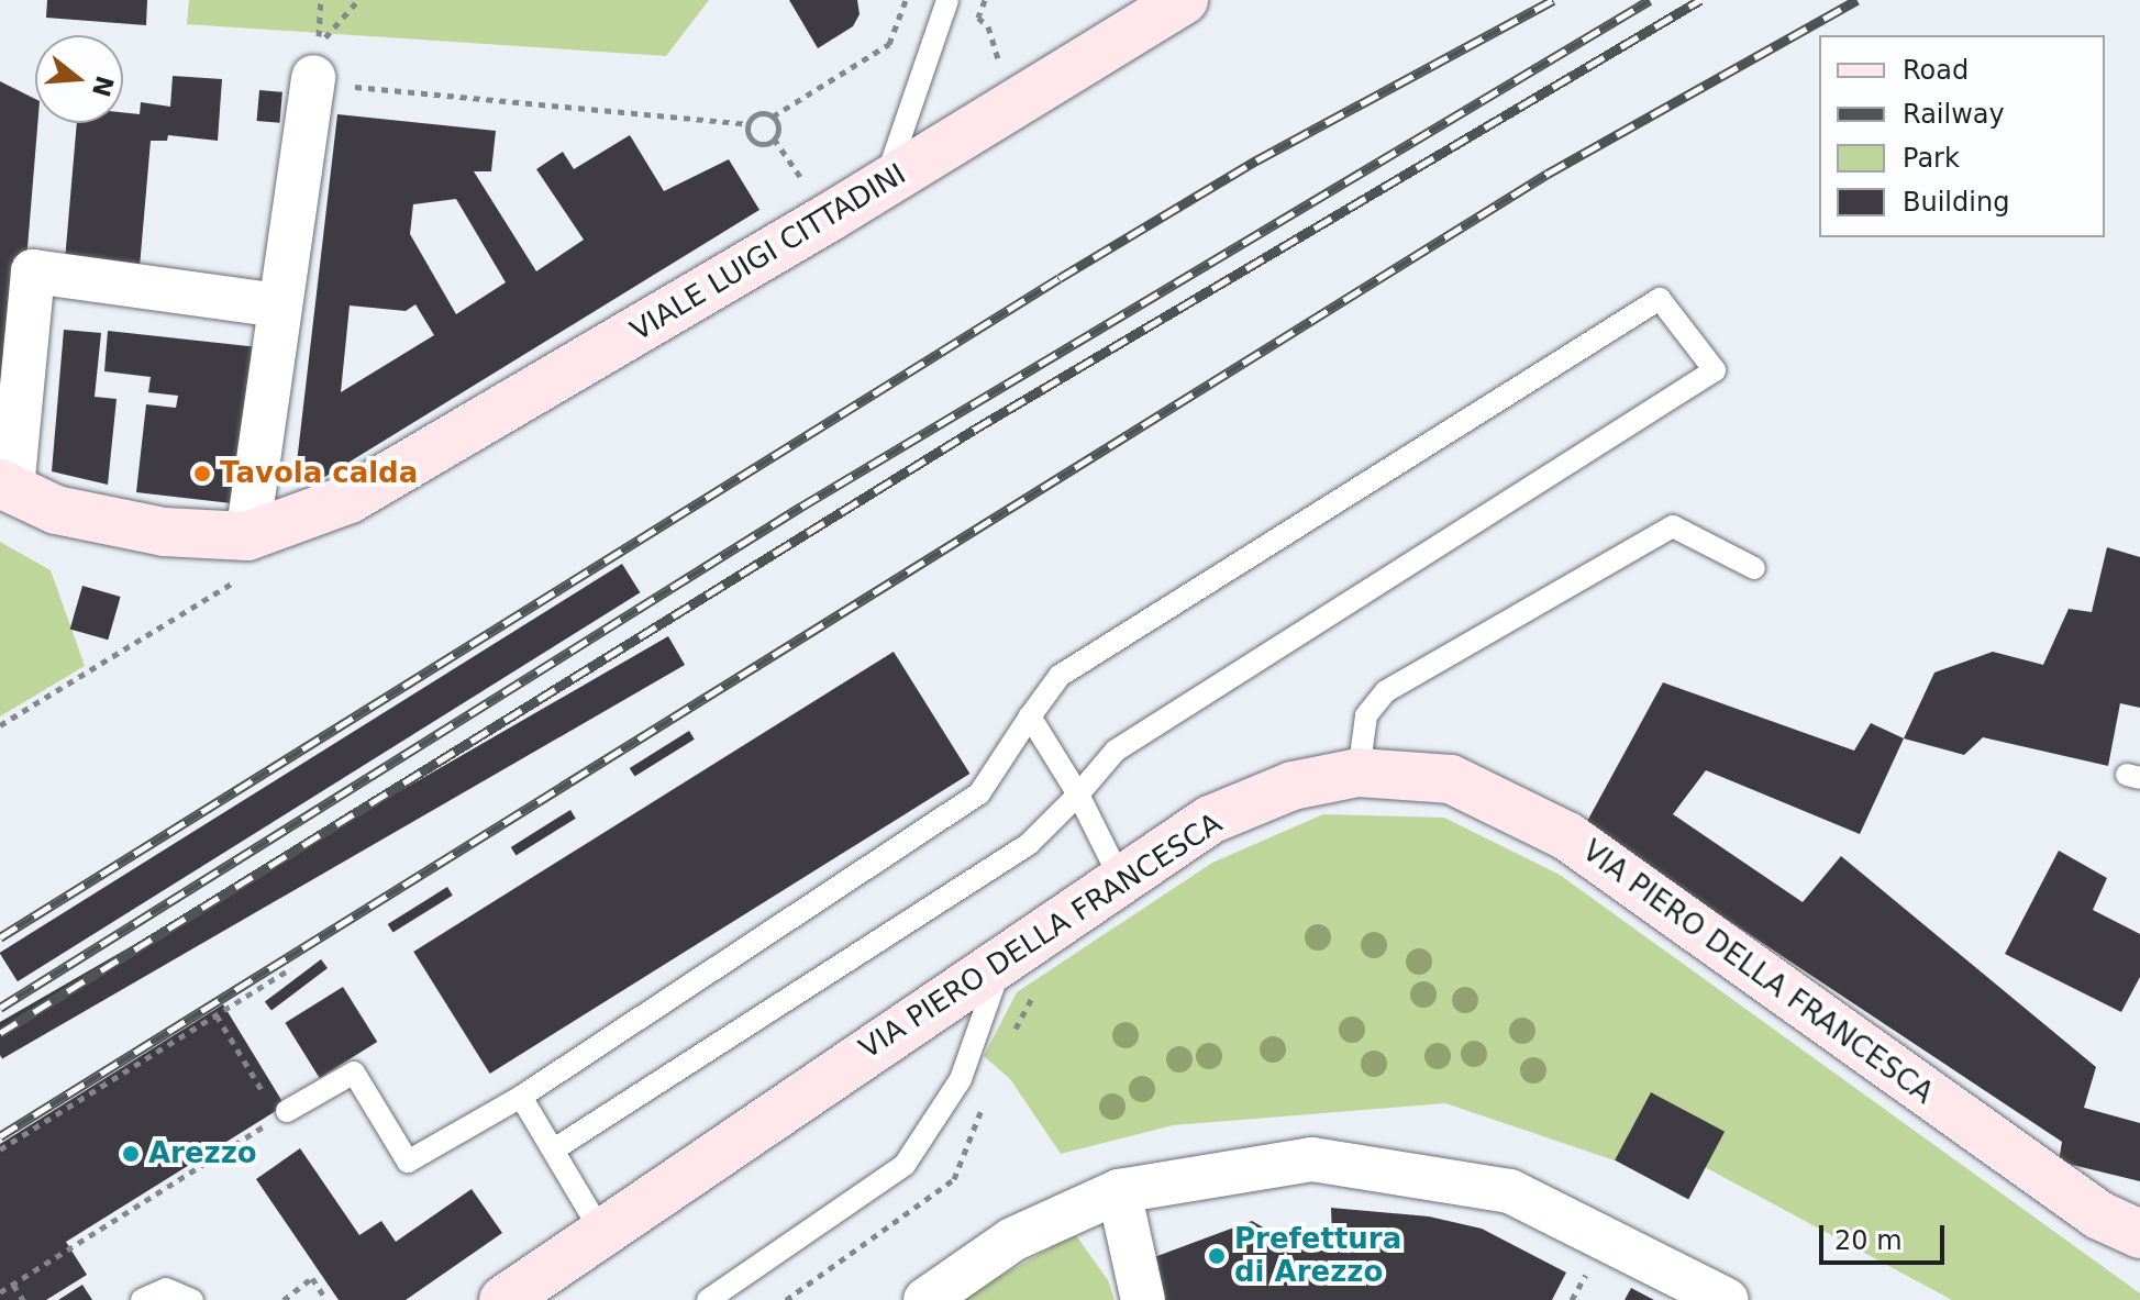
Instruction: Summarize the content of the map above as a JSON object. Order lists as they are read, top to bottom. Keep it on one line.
{"streets":{"main road":["VIALE LUIGI CITTADINI","VIA PIERO DELLA FRANCESCA"]},"places":["Tavola calda","Arezzo","Prefettura di Arezzo"],"legend":["Road","Railway","Park","Building"],"scale_bar":"20 m","north":"right"}
